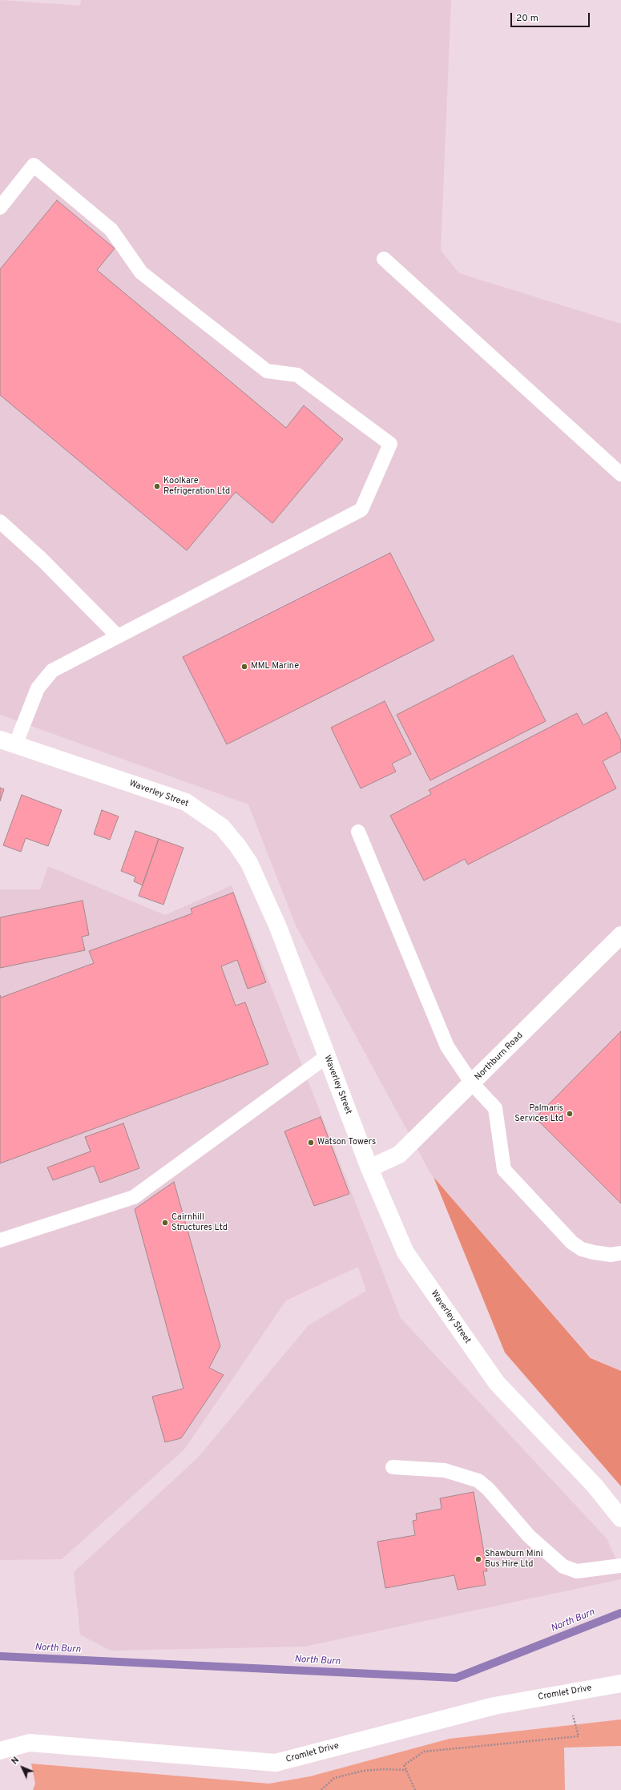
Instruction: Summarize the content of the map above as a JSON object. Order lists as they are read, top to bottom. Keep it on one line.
{"streets":{"main road":["Waverley Street","Northburn Road","Cromlet Drive"]},"crossings":[["Waverley Street","Northburn Road"]],"water":["North Burn"],"places":["Koolkare Refrigeration Ltd","MML Marine","Palmaris Services Ltd","Watson Towers","Cairnhill Structures Ltd","Shawburn Mini Bus Hire Ltd"],"scale_bar":"20 m","north":"top left"}
